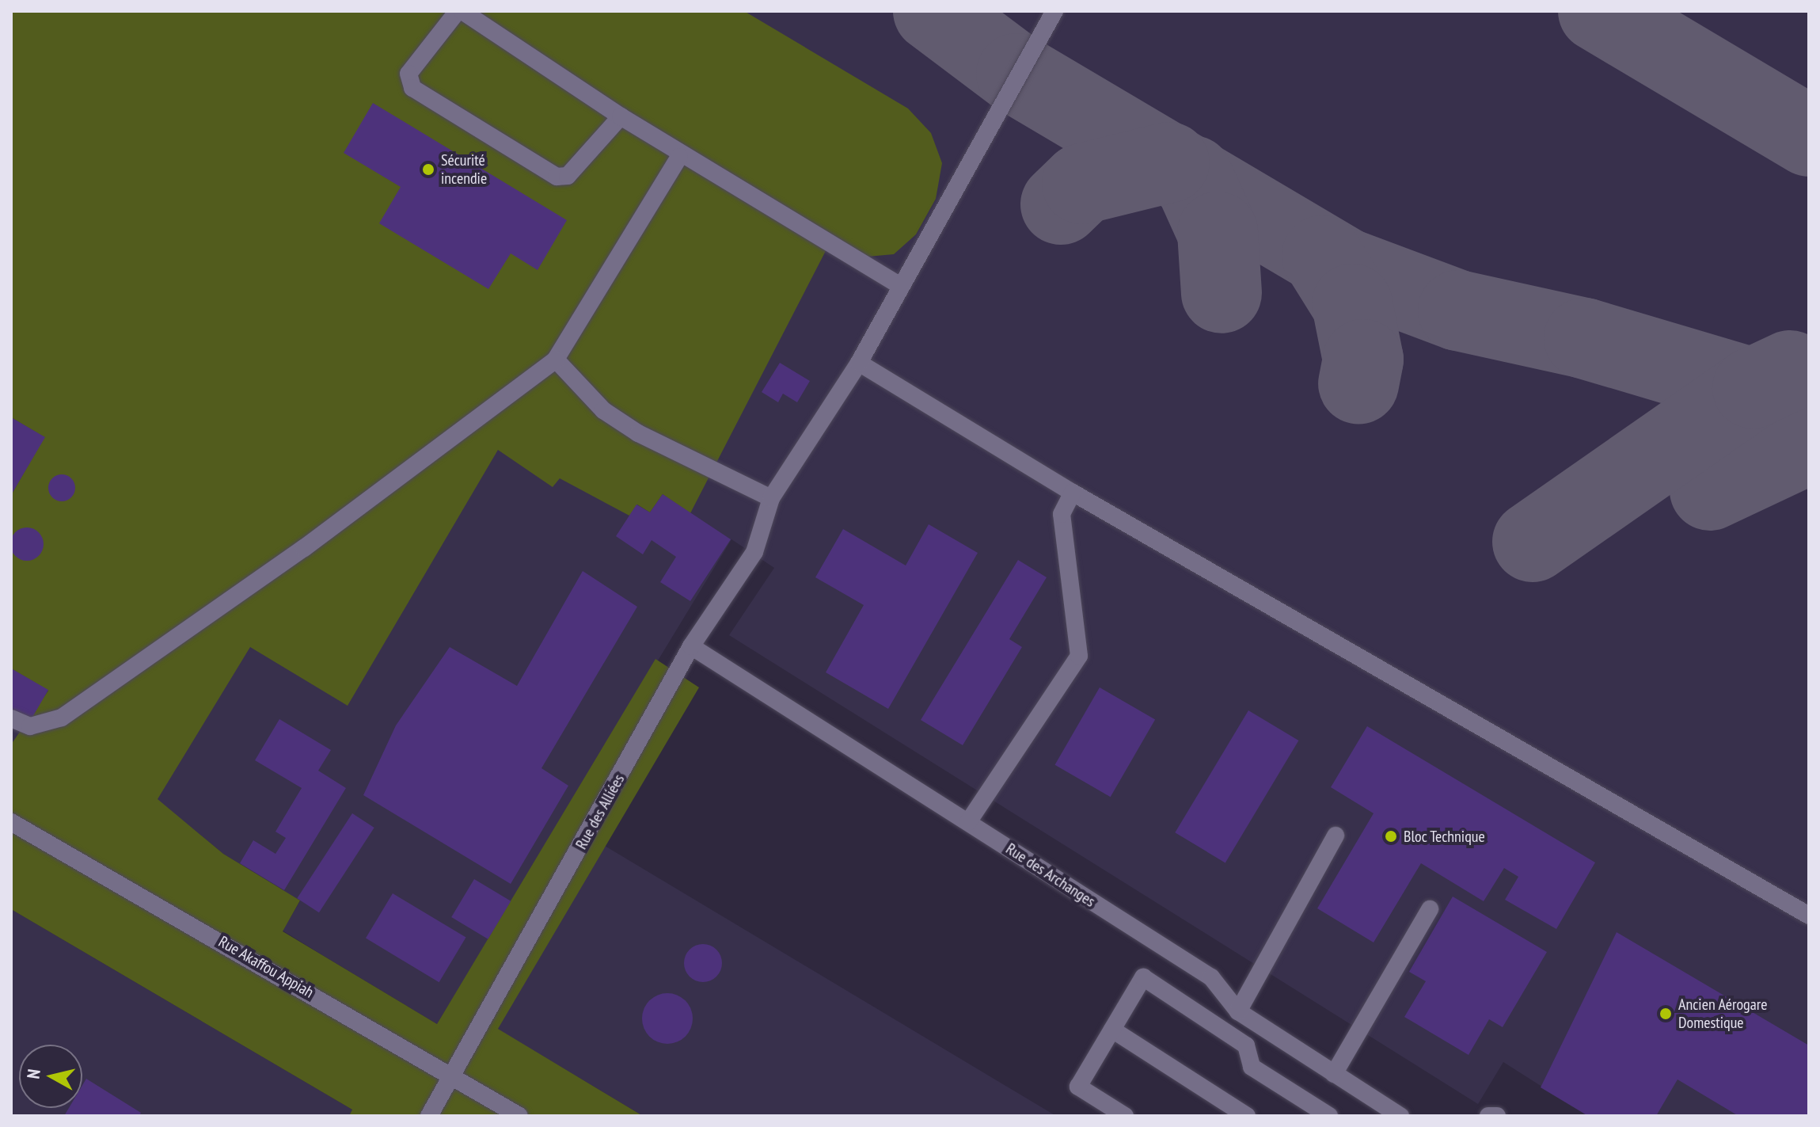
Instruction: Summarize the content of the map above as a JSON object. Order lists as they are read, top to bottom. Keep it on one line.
{"streets":{"lane":["Rue des Alliées","Rue des Archanges","Rue Akaffou Appiah"]},"crossings":[["Rue des Alliées","Rue des Archanges"],["Rue des Alliées","Rue Akaffou Appiah"]],"places":["Sécurité incendie","Bloc Technique","Ancien Aérogare Domestique"],"north":"left"}
